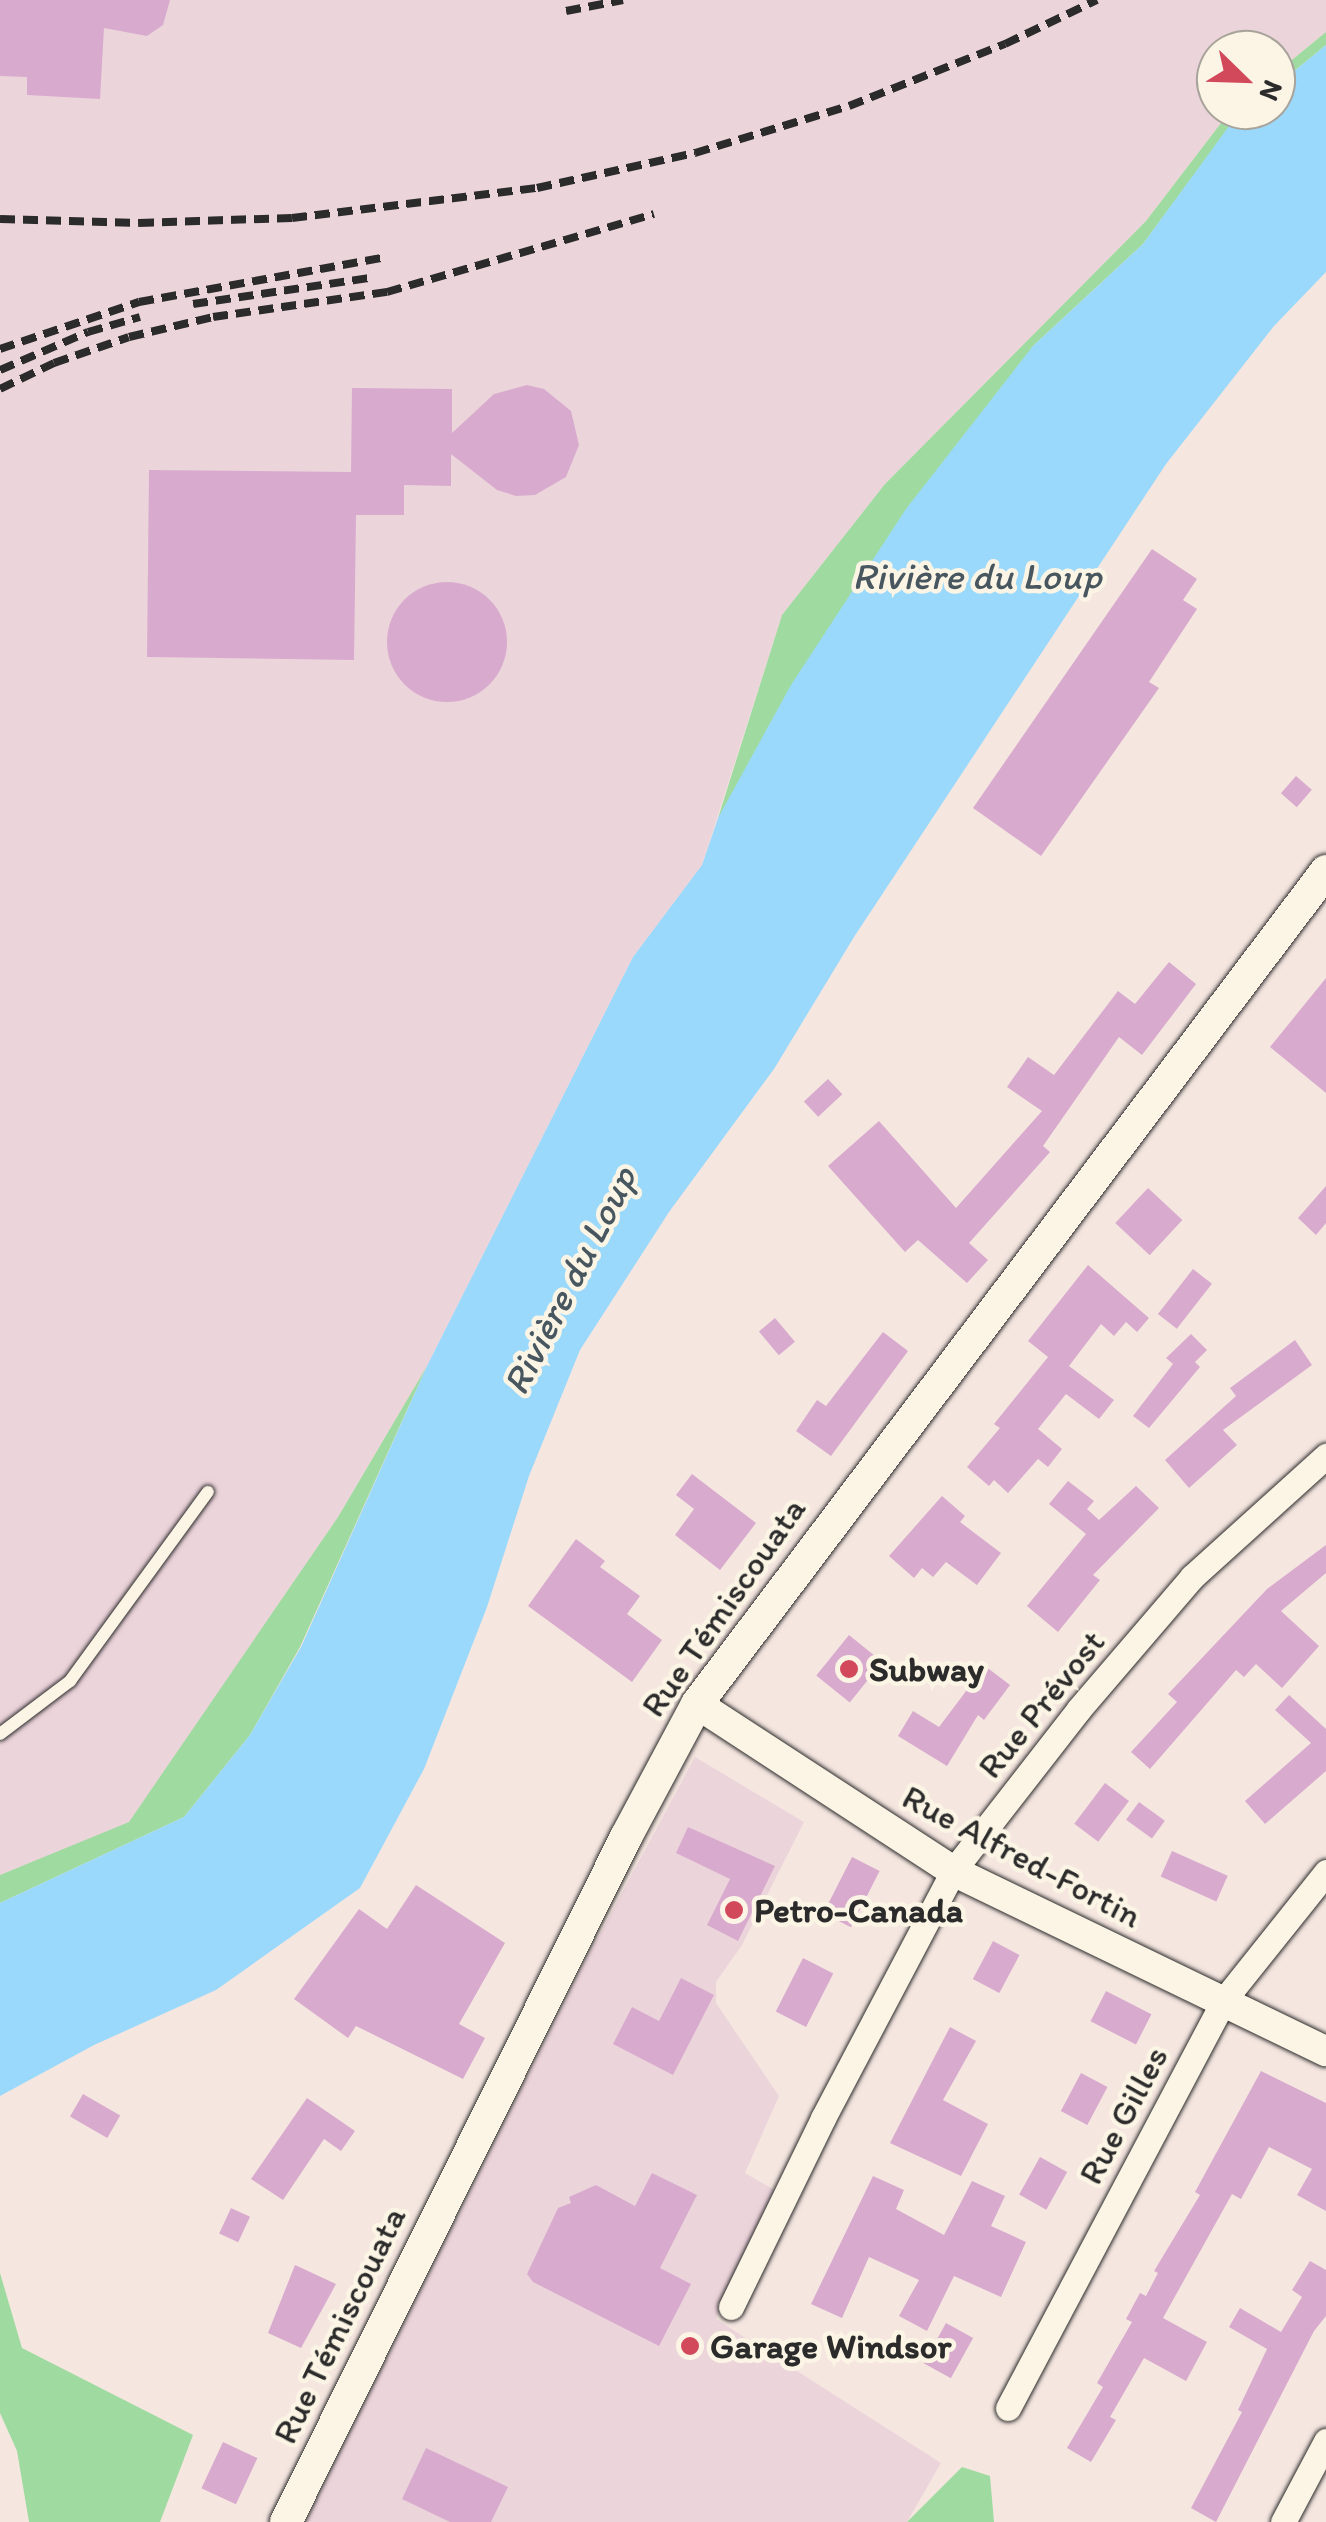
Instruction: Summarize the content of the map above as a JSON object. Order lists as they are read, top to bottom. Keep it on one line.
{"streets":{"main road":["Rue Témiscouata"],"street":["Rue Prévost","Rue Alfred-Fortin","Rue Gilles"]},"crossings":[["Rue Témiscouata","Rue Alfred-Fortin"],["Rue Prévost","Rue Alfred-Fortin"],["Rue Alfred-Fortin","Rue Gilles"]],"water":["Rivière du Loup"],"places":["Subway","Petro-Canada","Garage Windsor"],"north":"bottom right"}
